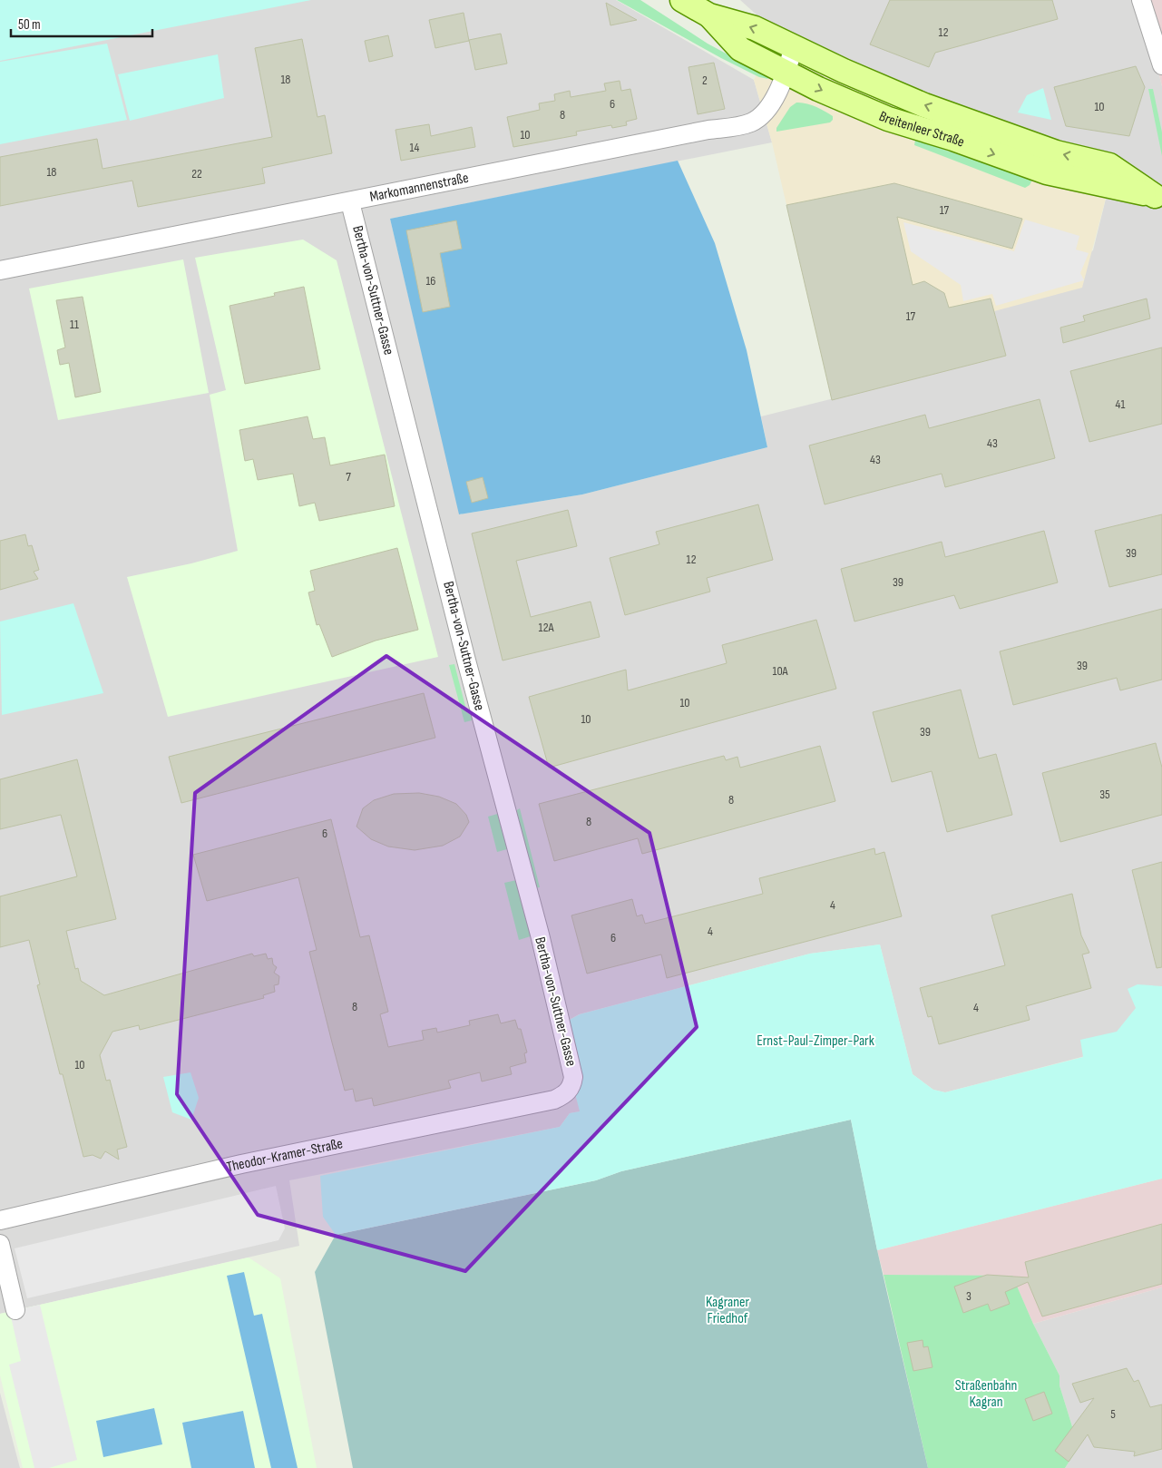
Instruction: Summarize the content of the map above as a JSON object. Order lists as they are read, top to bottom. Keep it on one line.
{"streets":{"main road":["Breitenleer Straße"],"street":["Markomannenstraße","Bertha-von-Suttner-Gasse","Theodor-Kramer-Straße"]},"crossings":[["Breitenleer Straße","Markomannenstraße"],["Markomannenstraße","Bertha-von-Suttner-Gasse"],["Bertha-von-Suttner-Gasse","Theodor-Kramer-Straße"]],"parks":["Ernst-Paul-Zimper-Park","Kagraner Friedhof","Straßenbahn Kagran"],"house_numbers":["12","18","2","6","10","8","10","14","18","22","17","16","17","11","41","43","43","7","39","12","39","12A","39","10A","10","10","39","35","8","8","6","4","4","6","8","4","10","3","5"],"scale_bar":"50 m"}
